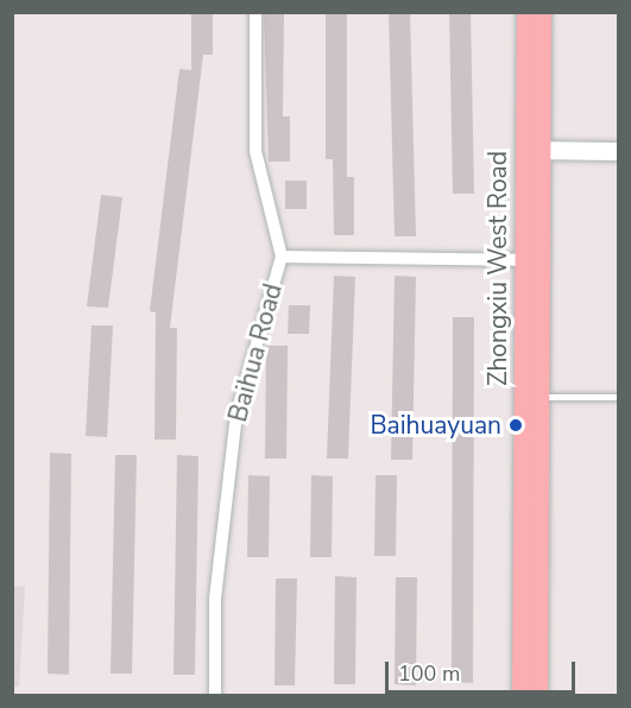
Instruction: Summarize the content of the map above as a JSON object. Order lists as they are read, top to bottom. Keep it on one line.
{"streets":{"main road":["Zhongxiu West Road"],"street":["Baihua Road"]},"places":["Baihuayuan"],"scale_bar":"100 m"}
